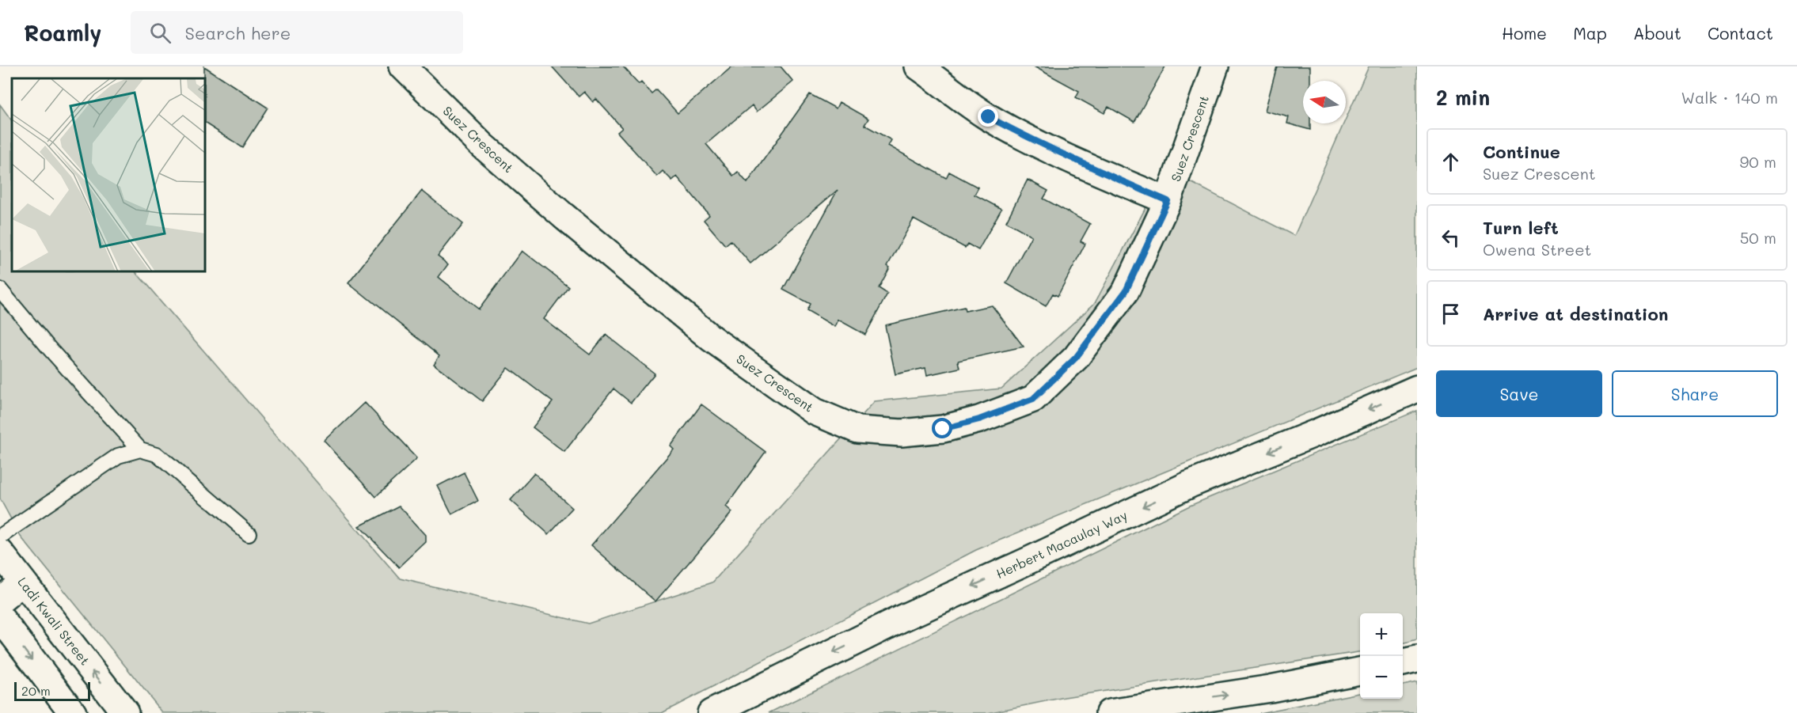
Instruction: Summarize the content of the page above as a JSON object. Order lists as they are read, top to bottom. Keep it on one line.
{"streets":{"street":["Suez Crescent","Herbert Macaulay Way","Ladi Kwali Street"]},"scale_bar":"20 m","north":"left","page":{"header":"Roamly","search":"Search here","nav":["Home","Map","About","Contact"],"heading":["2 min","Walk · 140 m"],"list":[["Continue","Suez Crescent","90 m"],["Turn left","Owena Street","50 m"],"Arrive at destination"],"buttons":["Save","Share"],"map_buttons":["+","−"],"scale":"20 m"}}
